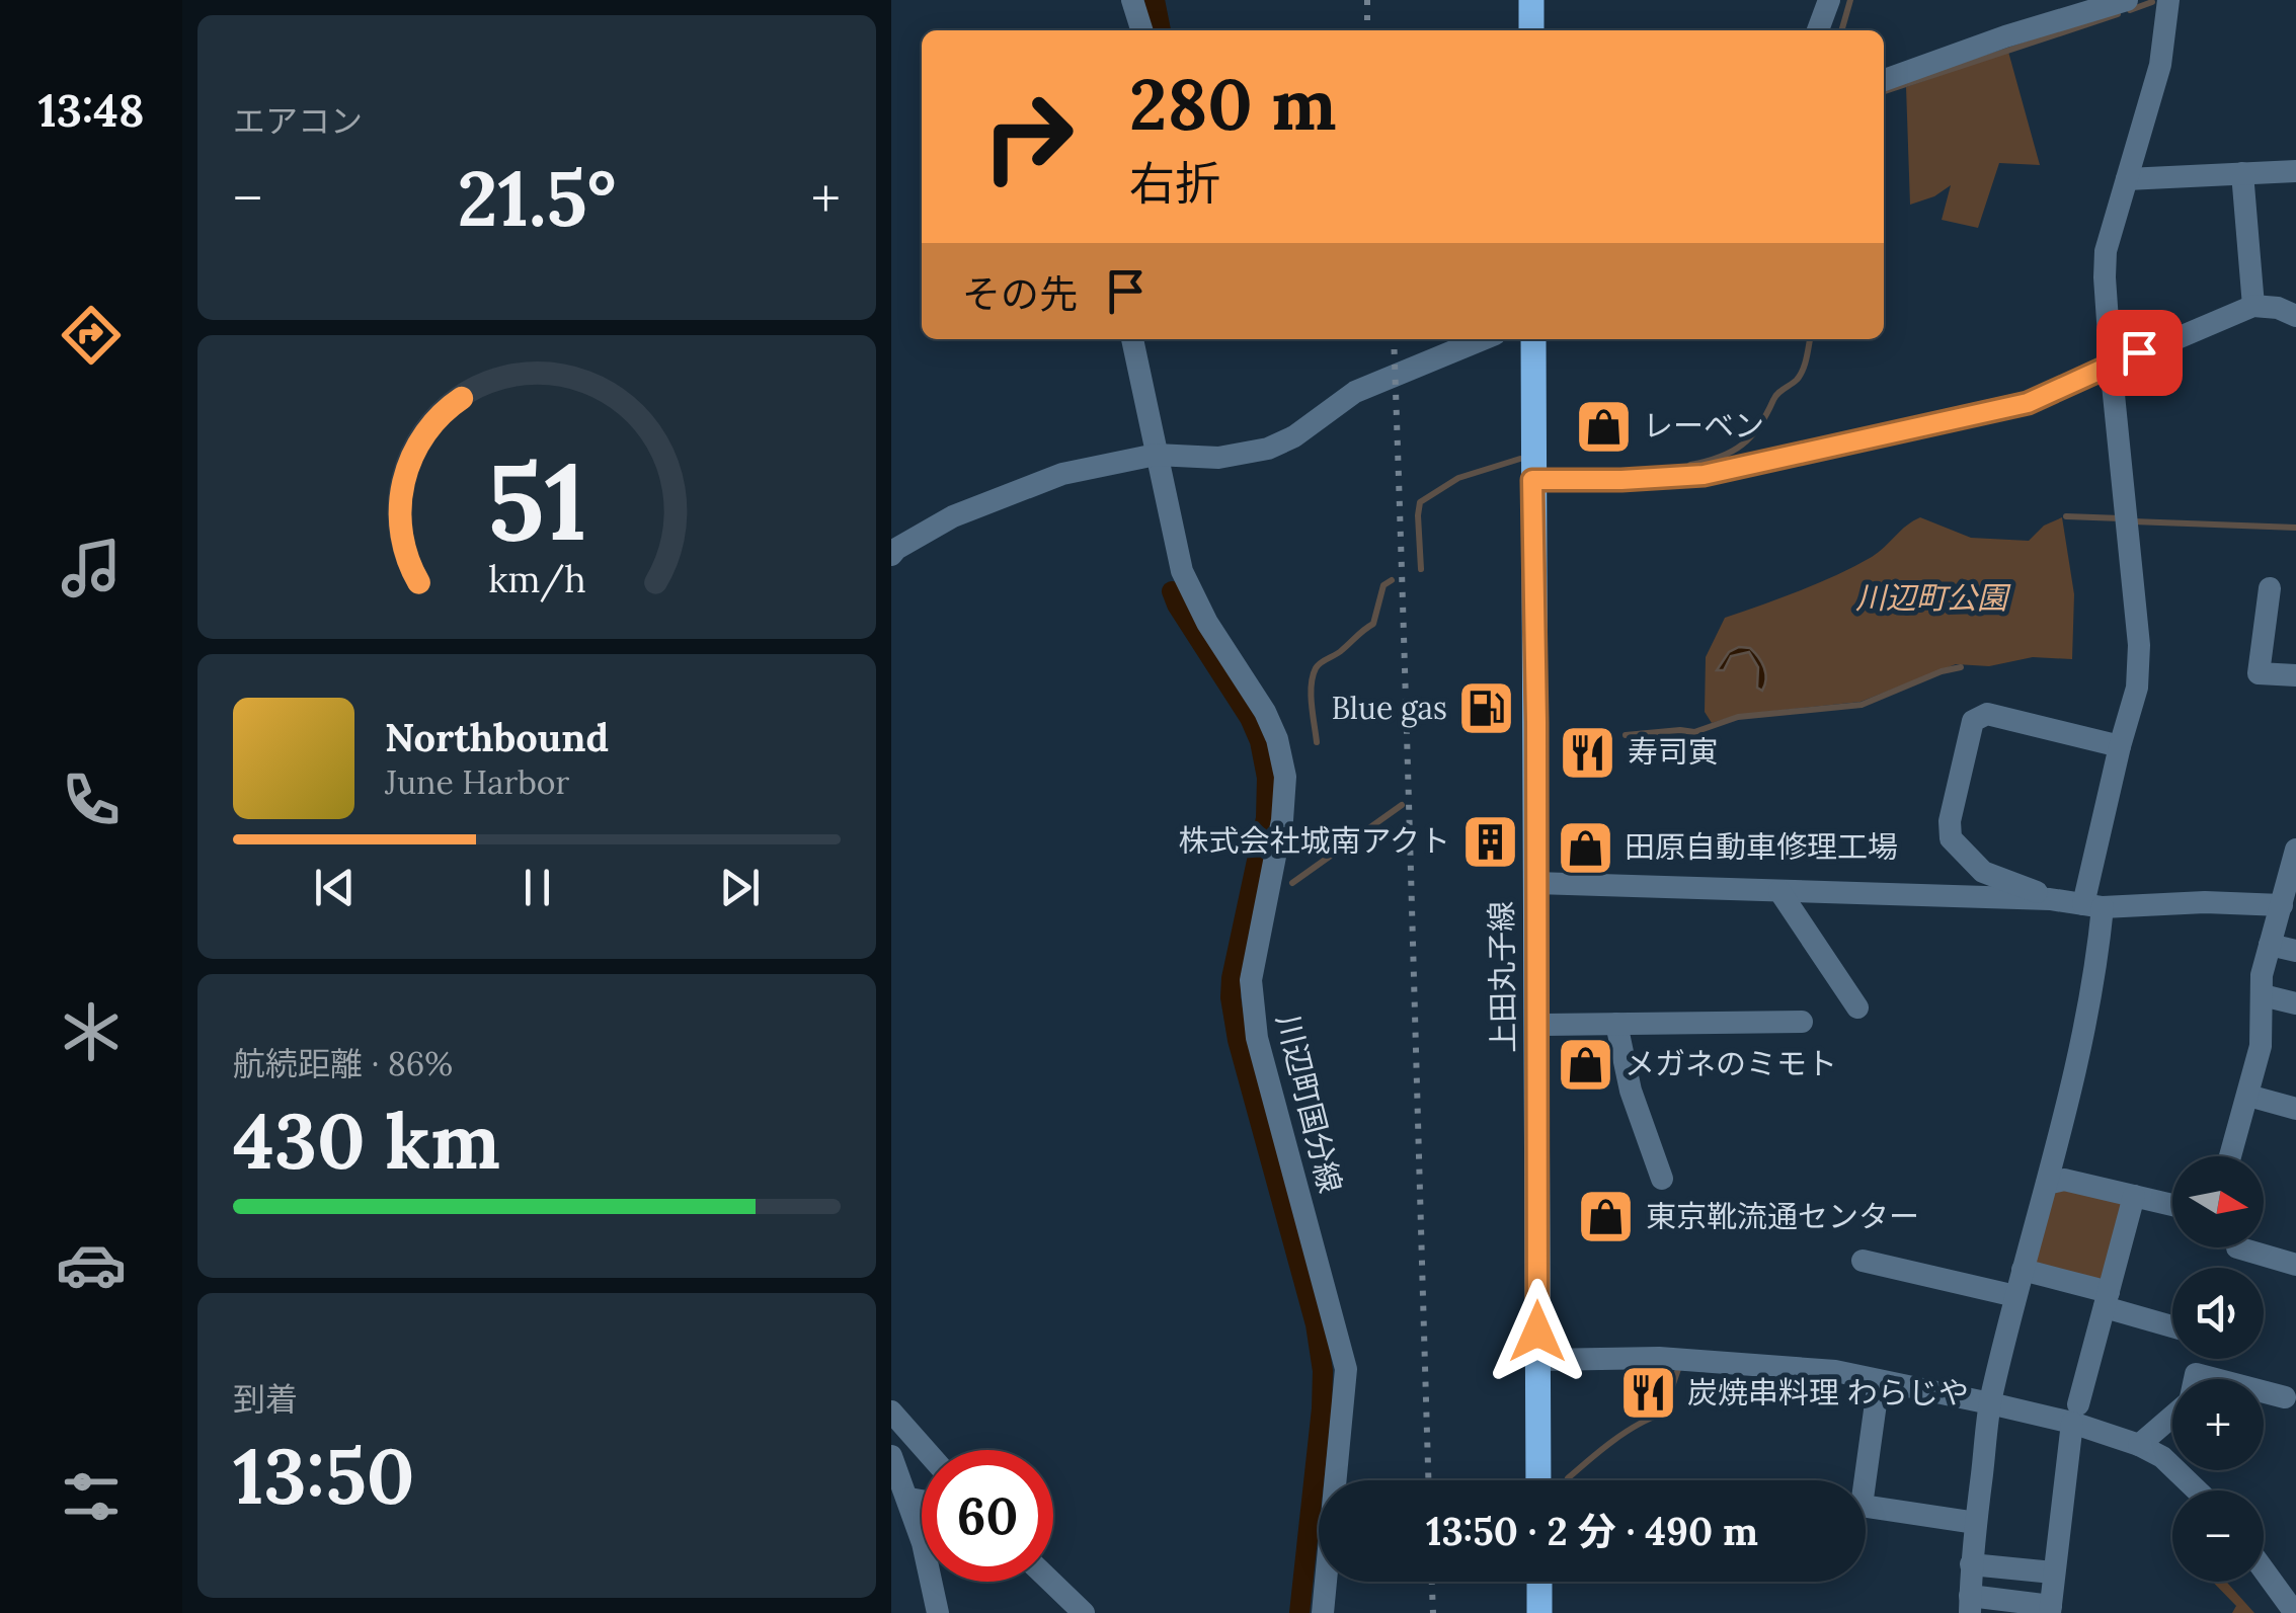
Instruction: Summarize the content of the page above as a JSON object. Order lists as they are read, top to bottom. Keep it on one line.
{"streets":{"main road":["上田丸子線"],"street":["川辺町国分線"]},"parks":["川辺町公園"],"places":{"shop":["レーベン","田原自動車修理工場","メガネのミモト","東京靴流通センター"],"fuel station":["Blue gas"],"restaurant":["寿司寅","炭焼串料理 わらじや"],"building":["株式会社城南アクト"]},"north":"right","page":{"tabs":"13:48","tile":["エアコン",["航続距離 · 86%","430 km"],["到着","13:50"]],"turn":["280 m","右折"],"heat":["−","21.5°","+"],"then":"その先","song":["Northbound","June Harbor"],"map_buttons":["+","−"],"limit":"60","trip":"13:50 · 2 分 · 490 m","gauge":["51","km/h"]}}
